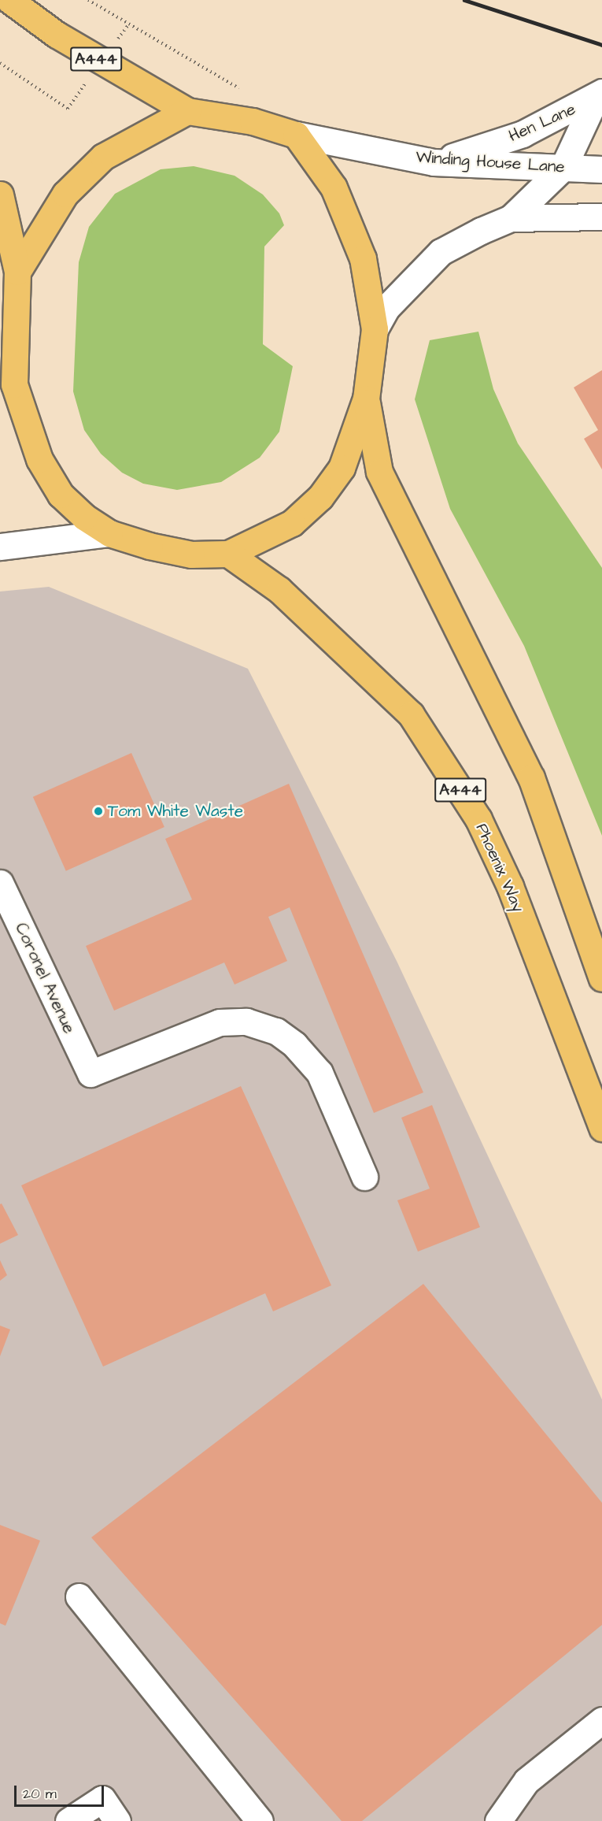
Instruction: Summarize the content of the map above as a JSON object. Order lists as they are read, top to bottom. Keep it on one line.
{"streets":{"highway":["A444","Phoenix Way"],"street":["Hen Lane","Winding House Lane","Coronel Avenue"]},"crossings":[["Hen Lane","Winding House Lane"]],"places":["Tom White Waste"],"scale_bar":"20 m"}
